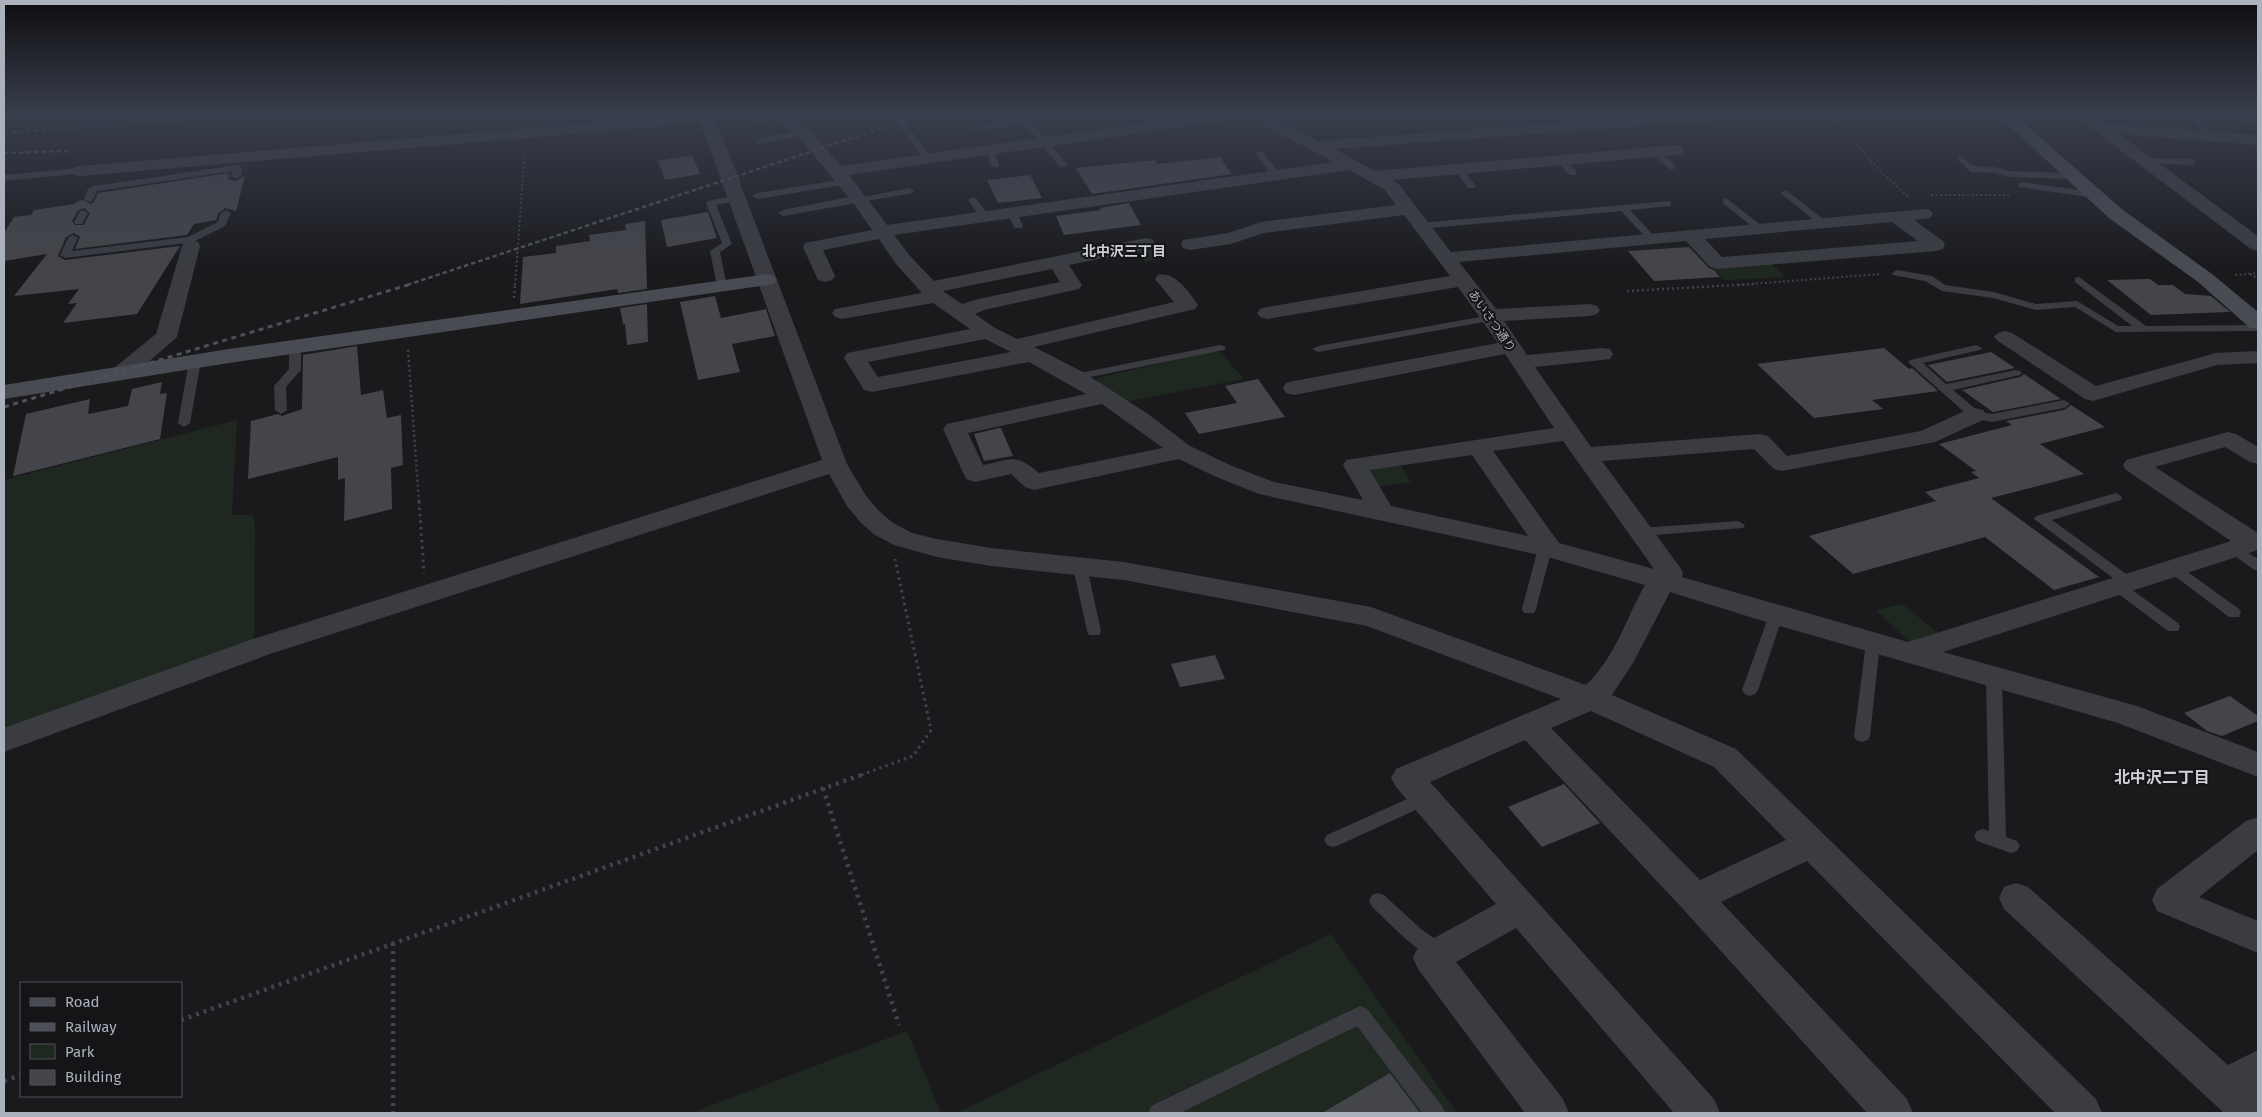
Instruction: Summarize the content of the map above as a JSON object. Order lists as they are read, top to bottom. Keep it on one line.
{"streets":{"street":["あいさつ通り"]},"districts":["北中沢三丁目","北中沢二丁目"],"legend":["Road","Railway","Park","Building"]}
